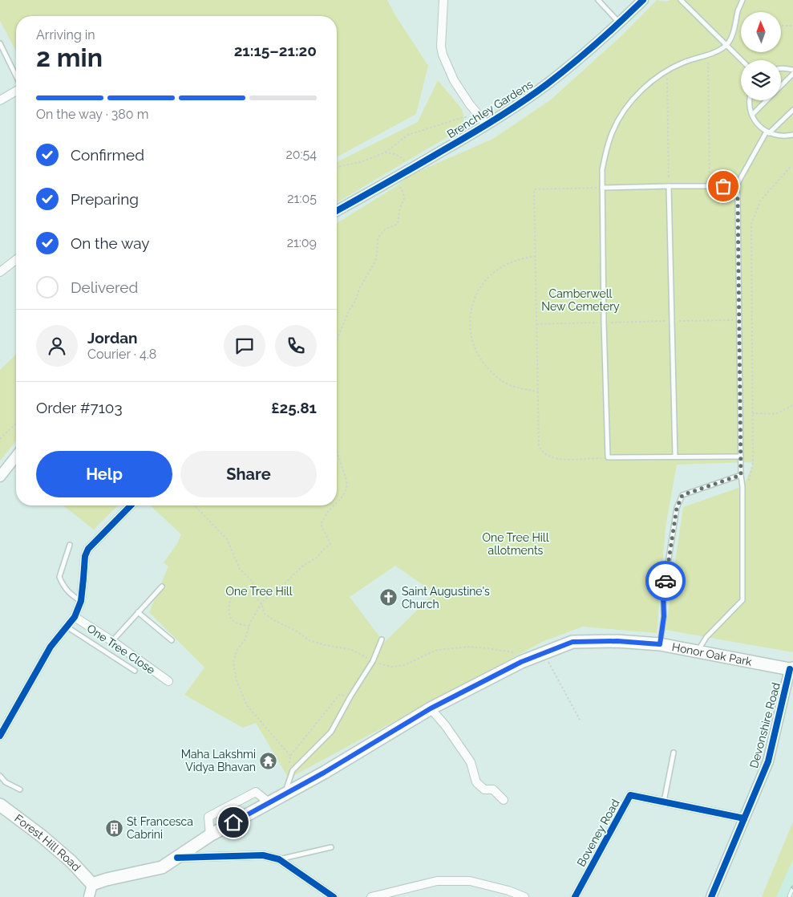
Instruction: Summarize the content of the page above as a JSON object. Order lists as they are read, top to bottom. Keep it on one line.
{"streets":{"main road":["Honor Oak Park","Forest Hill Road"],"street":["Brenchley Gardens","One Tree Close","Devonshire Road","Boveney Road"]},"crossings":[["Honor Oak Park","Devonshire Road"],["Honor Oak Park","Forest Hill Road"],["Devonshire Road","Boveney Road"]],"parks":["Camberwell New Cemetery","One Tree Hill allotments","One Tree Hill"],"places":{"church":["Saint Augustine's Church"],"temple":["Maha Lakshmi Vidya Bhavan"],"building":["St Francesca Cabrini"]},"north":"top","page":{"heading":["2 min","Arriving in","21:15–21:20"],"panel":["Jordan","Courier · 4.8","Order #7103","£25.81"],"bar":"On the way · 380 m","list":[["Confirmed","20:54"],["Preparing","21:05"],["On the way","21:09"],"Delivered"],"buttons":["Help","Share"]}}
